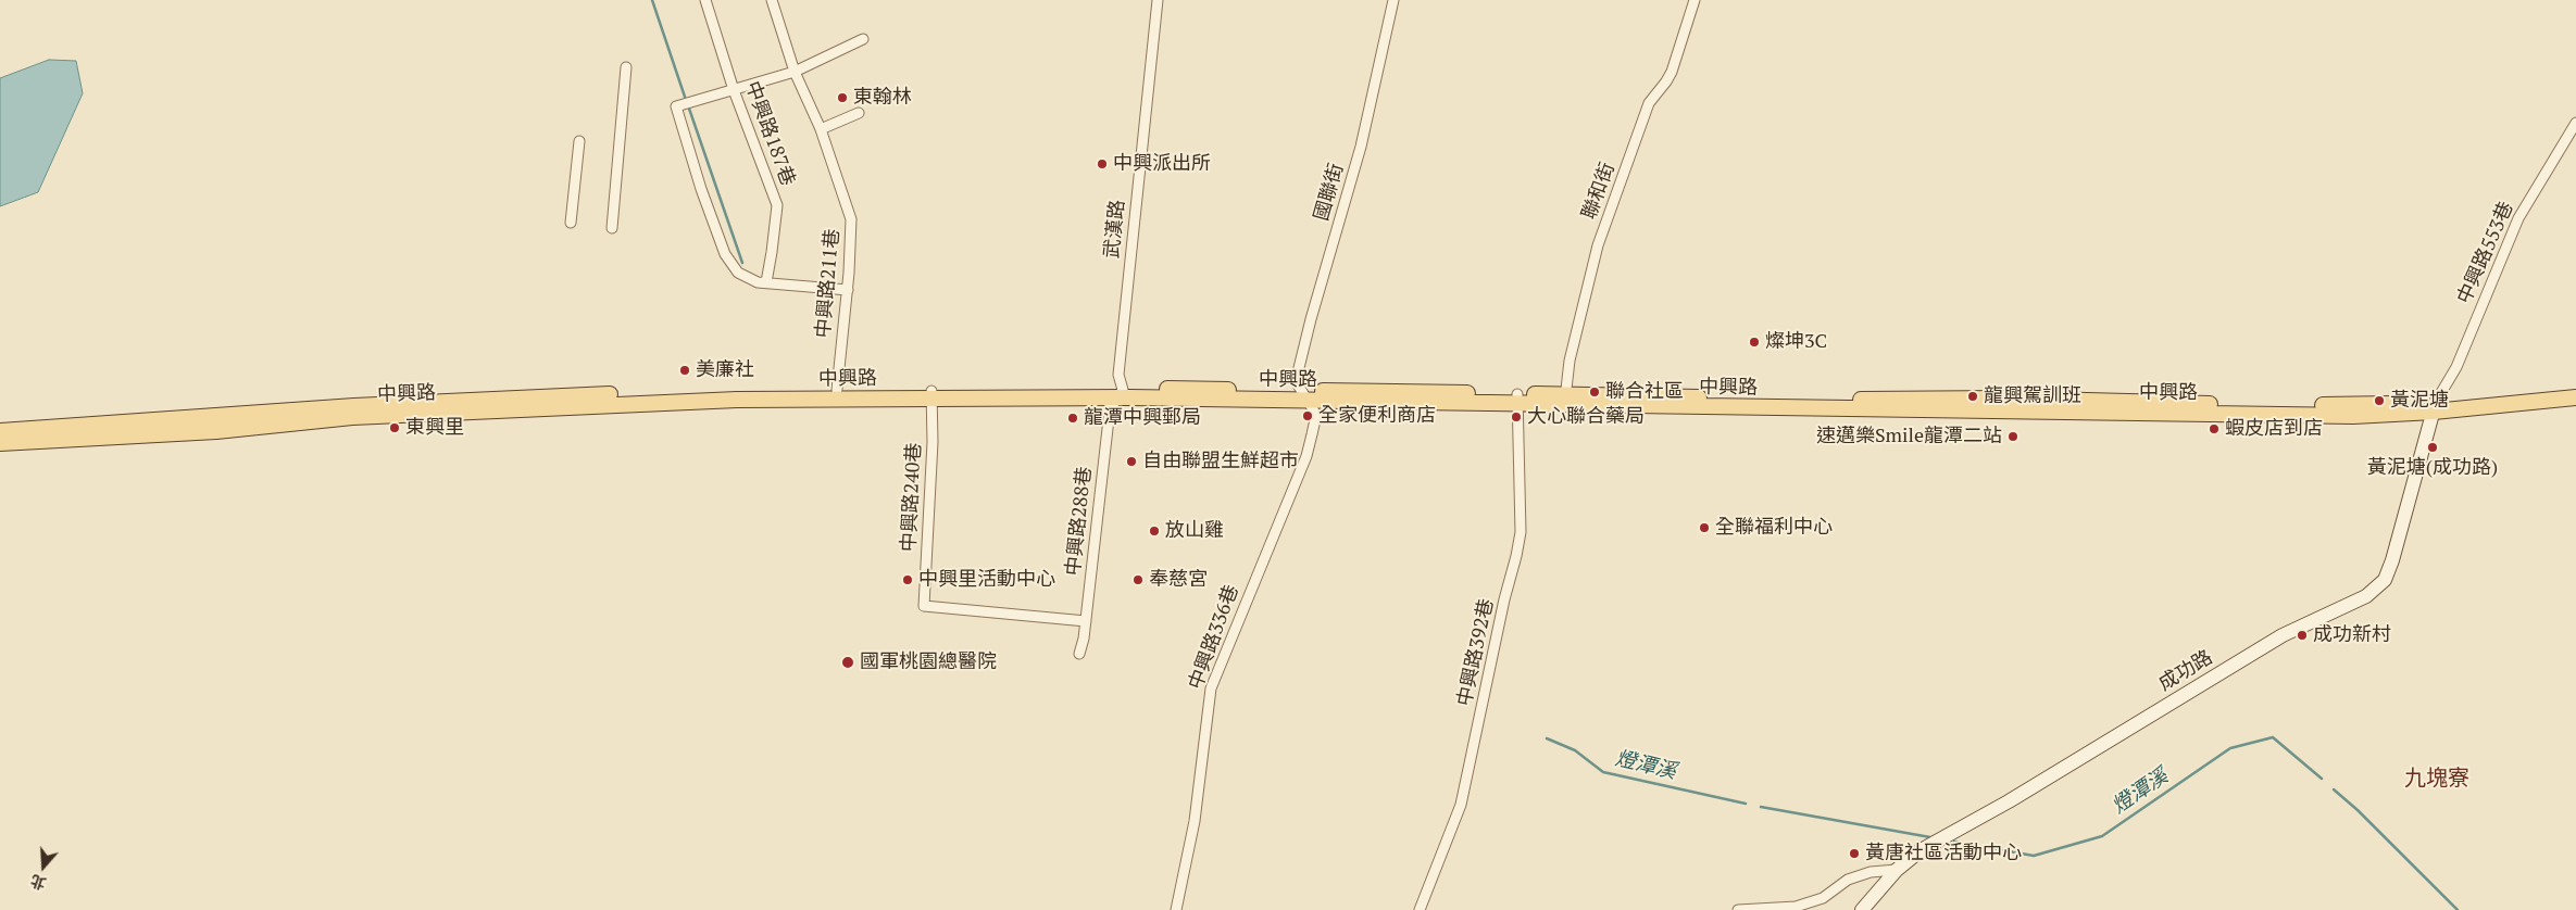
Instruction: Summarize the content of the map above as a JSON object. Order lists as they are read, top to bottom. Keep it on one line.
{"streets":{"main road":["中興路"],"street":["中興路187巷","聯和街","國聯街","武漢路","中興路553巷","中興路211巷","中興路240巷","中興路288巷","中興路336巷","中興路392巷","成功路"]},"crossings":[["聯和街","中興路"],["國聯街","中興路"],["國聯街","中興路336巷"],["武漢路","中興路"],["武漢路","中興路288巷"],["中興路553巷","中興路"],["中興路553巷","成功路"],["中興路211巷","中興路"],["中興路","中興路240巷"],["中興路","中興路288巷"],["中興路","中興路336巷"],["中興路","中興路392巷"],["中興路","成功路"],["中興路240巷","中興路288巷"]],"districts":["九塊寮"],"water":["燈潭溪"],"places":["東翰林","中興派出所","燦坤3C","美廉社","聯合社區","龍興駕訓班","黃泥塘","全家便利商店","大心聯合藥局","龍潭中興郵局","東興里","蝦皮店到店","速邁樂Smile龍潭二站","黃泥塘(成功路)","自由聯盟生鮮超市","全聯福利中心","放山雞","中興里活動中心","奉慈宮","成功新村","國軍桃園總醫院","黃唐社區活動中心"],"north":"bottom"}
